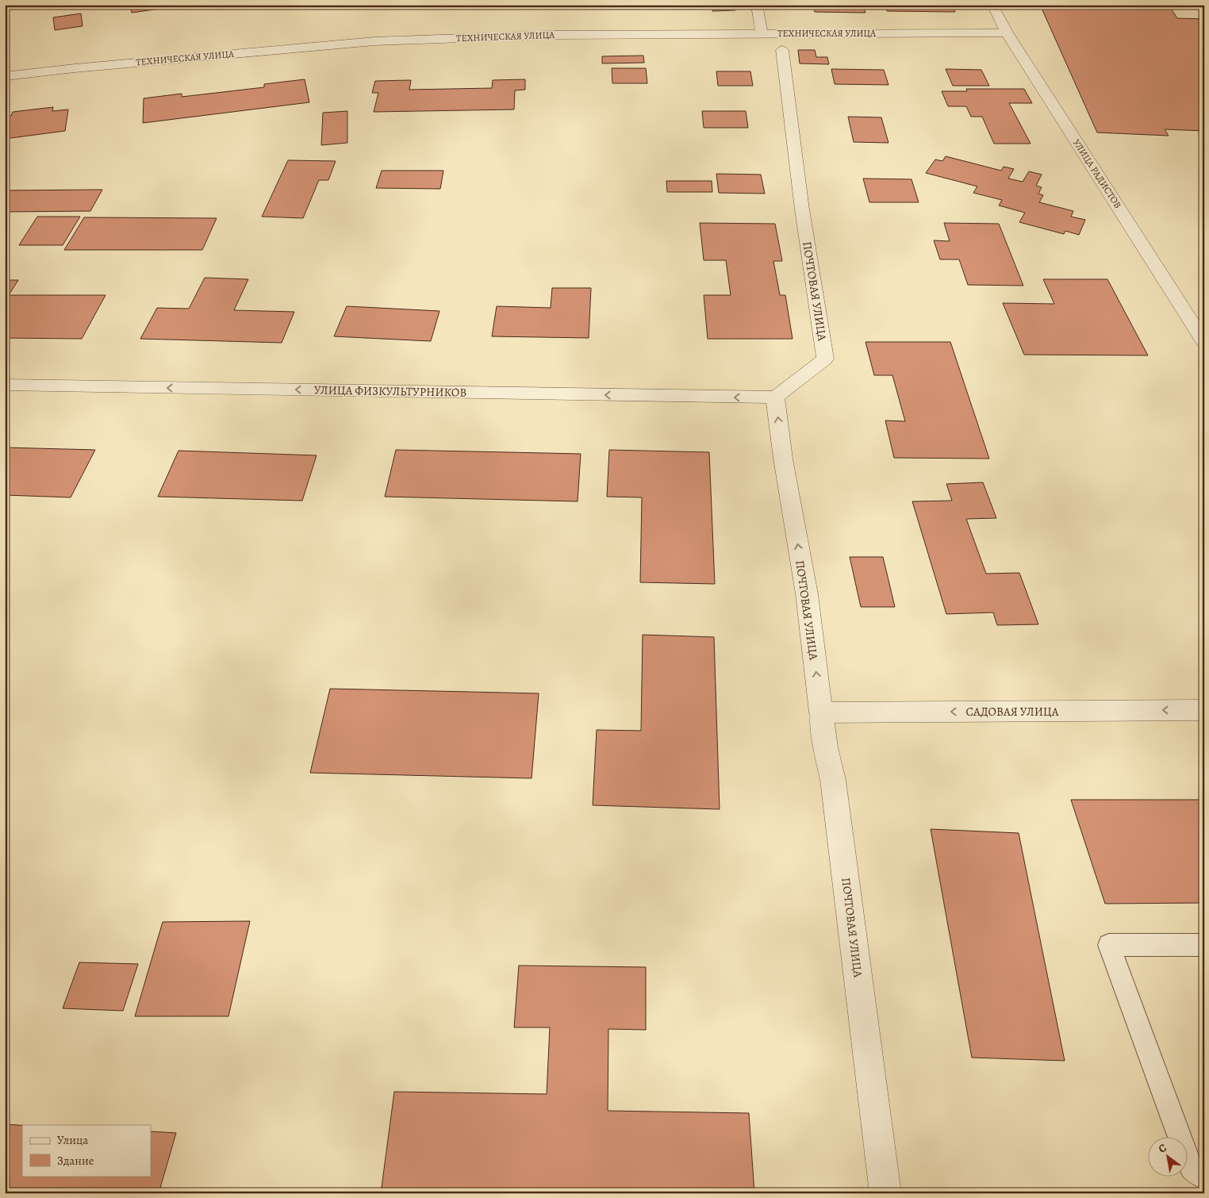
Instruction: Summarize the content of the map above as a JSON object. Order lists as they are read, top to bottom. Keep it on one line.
{"streets":{"street":["ТЕХНИЧЕСКАЯ УЛИЦА","УЛИЦА РАДИСТОВ","ПОЧТОВАЯ УЛИЦА","УЛИЦА ФИЗКУЛЬТУРНИКОВ","САДОВАЯ УЛИЦА"]},"crossings":[["ТЕХНИЧЕСКАЯ УЛИЦА","УЛИЦА РАДИСТОВ"],["ПОЧТОВАЯ УЛИЦА","УЛИЦА ФИЗКУЛЬТУРНИКОВ"],["ПОЧТОВАЯ УЛИЦА","САДОВАЯ УЛИЦА"]],"one_way":["УЛИЦА ФИЗКУЛЬТУРНИКОВ","САДОВАЯ УЛИЦА"],"legend":["Улица","Здание"],"north":"top left"}
